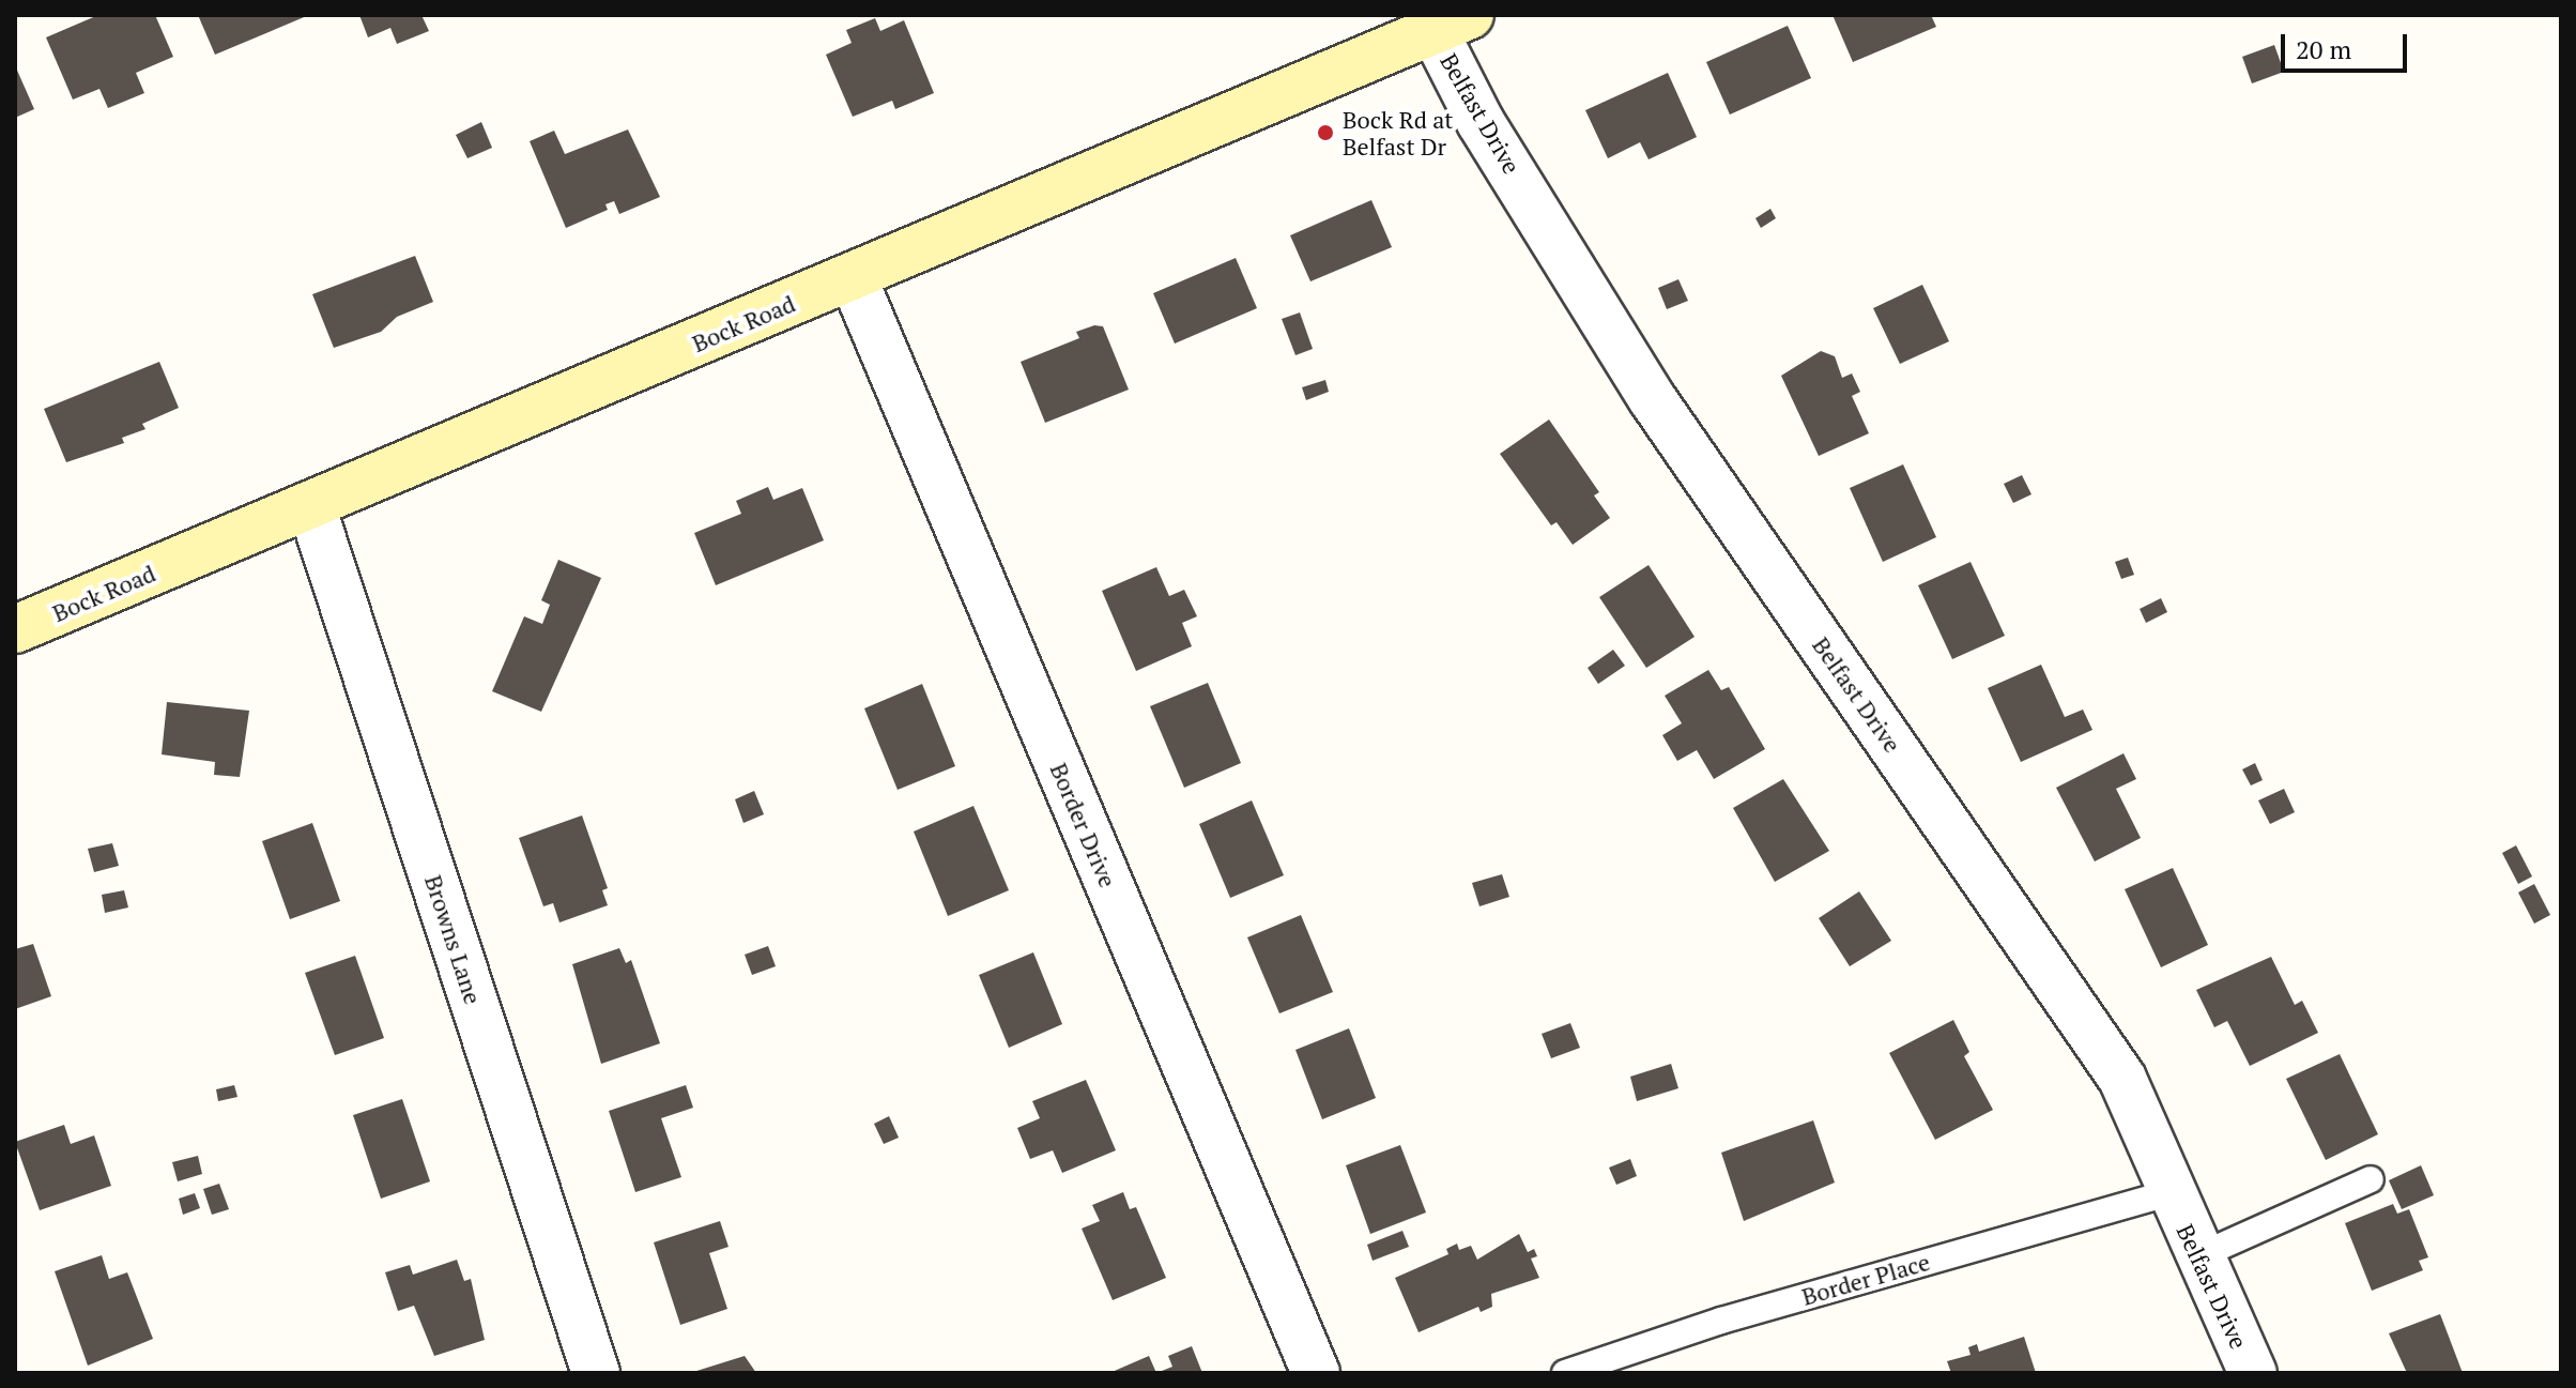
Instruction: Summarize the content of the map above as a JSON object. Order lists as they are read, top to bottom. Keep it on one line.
{"streets":{"main road":["Bock Road"],"street":["Belfast Drive","Border Drive","Browns Lane"],"lane":["Border Place"]},"crossings":[["Belfast Drive","Bock Road"],["Belfast Drive","Border Place"],["Bock Road","Border Drive"],["Bock Road","Browns Lane"]],"places":["Bock Rd at Belfast Dr"],"scale_bar":"20 m"}
